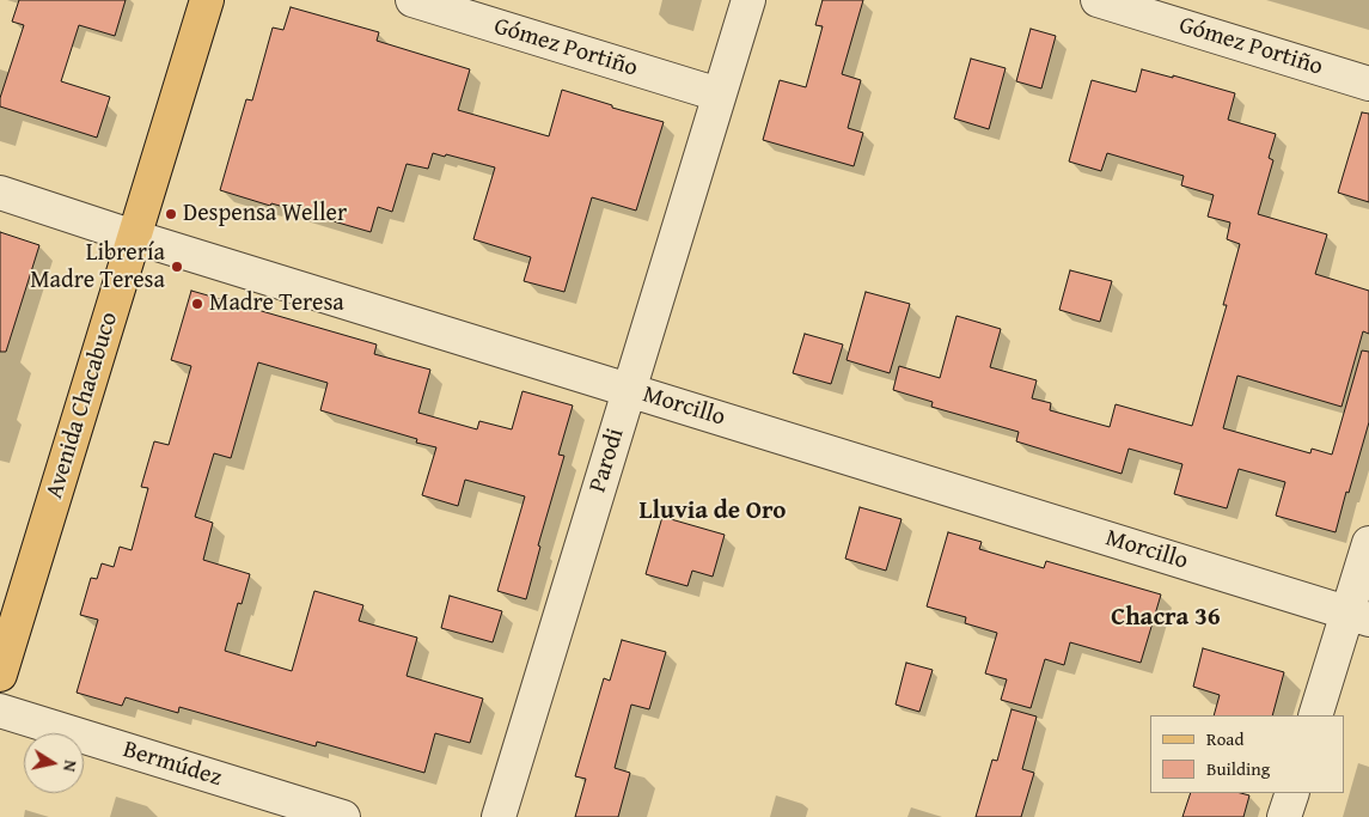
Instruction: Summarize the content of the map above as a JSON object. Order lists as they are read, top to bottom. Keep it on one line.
{"streets":{"main road":["Avenida Chacabuco"],"street":["Gómez Portiño","Morcillo","Parodi","Bermúdez"]},"crossings":[["Gómez Portiño","Parodi"],["Avenida Chacabuco","Morcillo"],["Morcillo","Parodi"]],"districts":["Lluvia de Oro","Chacra 36"],"places":["Despensa Weller","Librería Madre Teresa","Madre Teresa"],"legend":["Road","Building"],"north":"right"}
